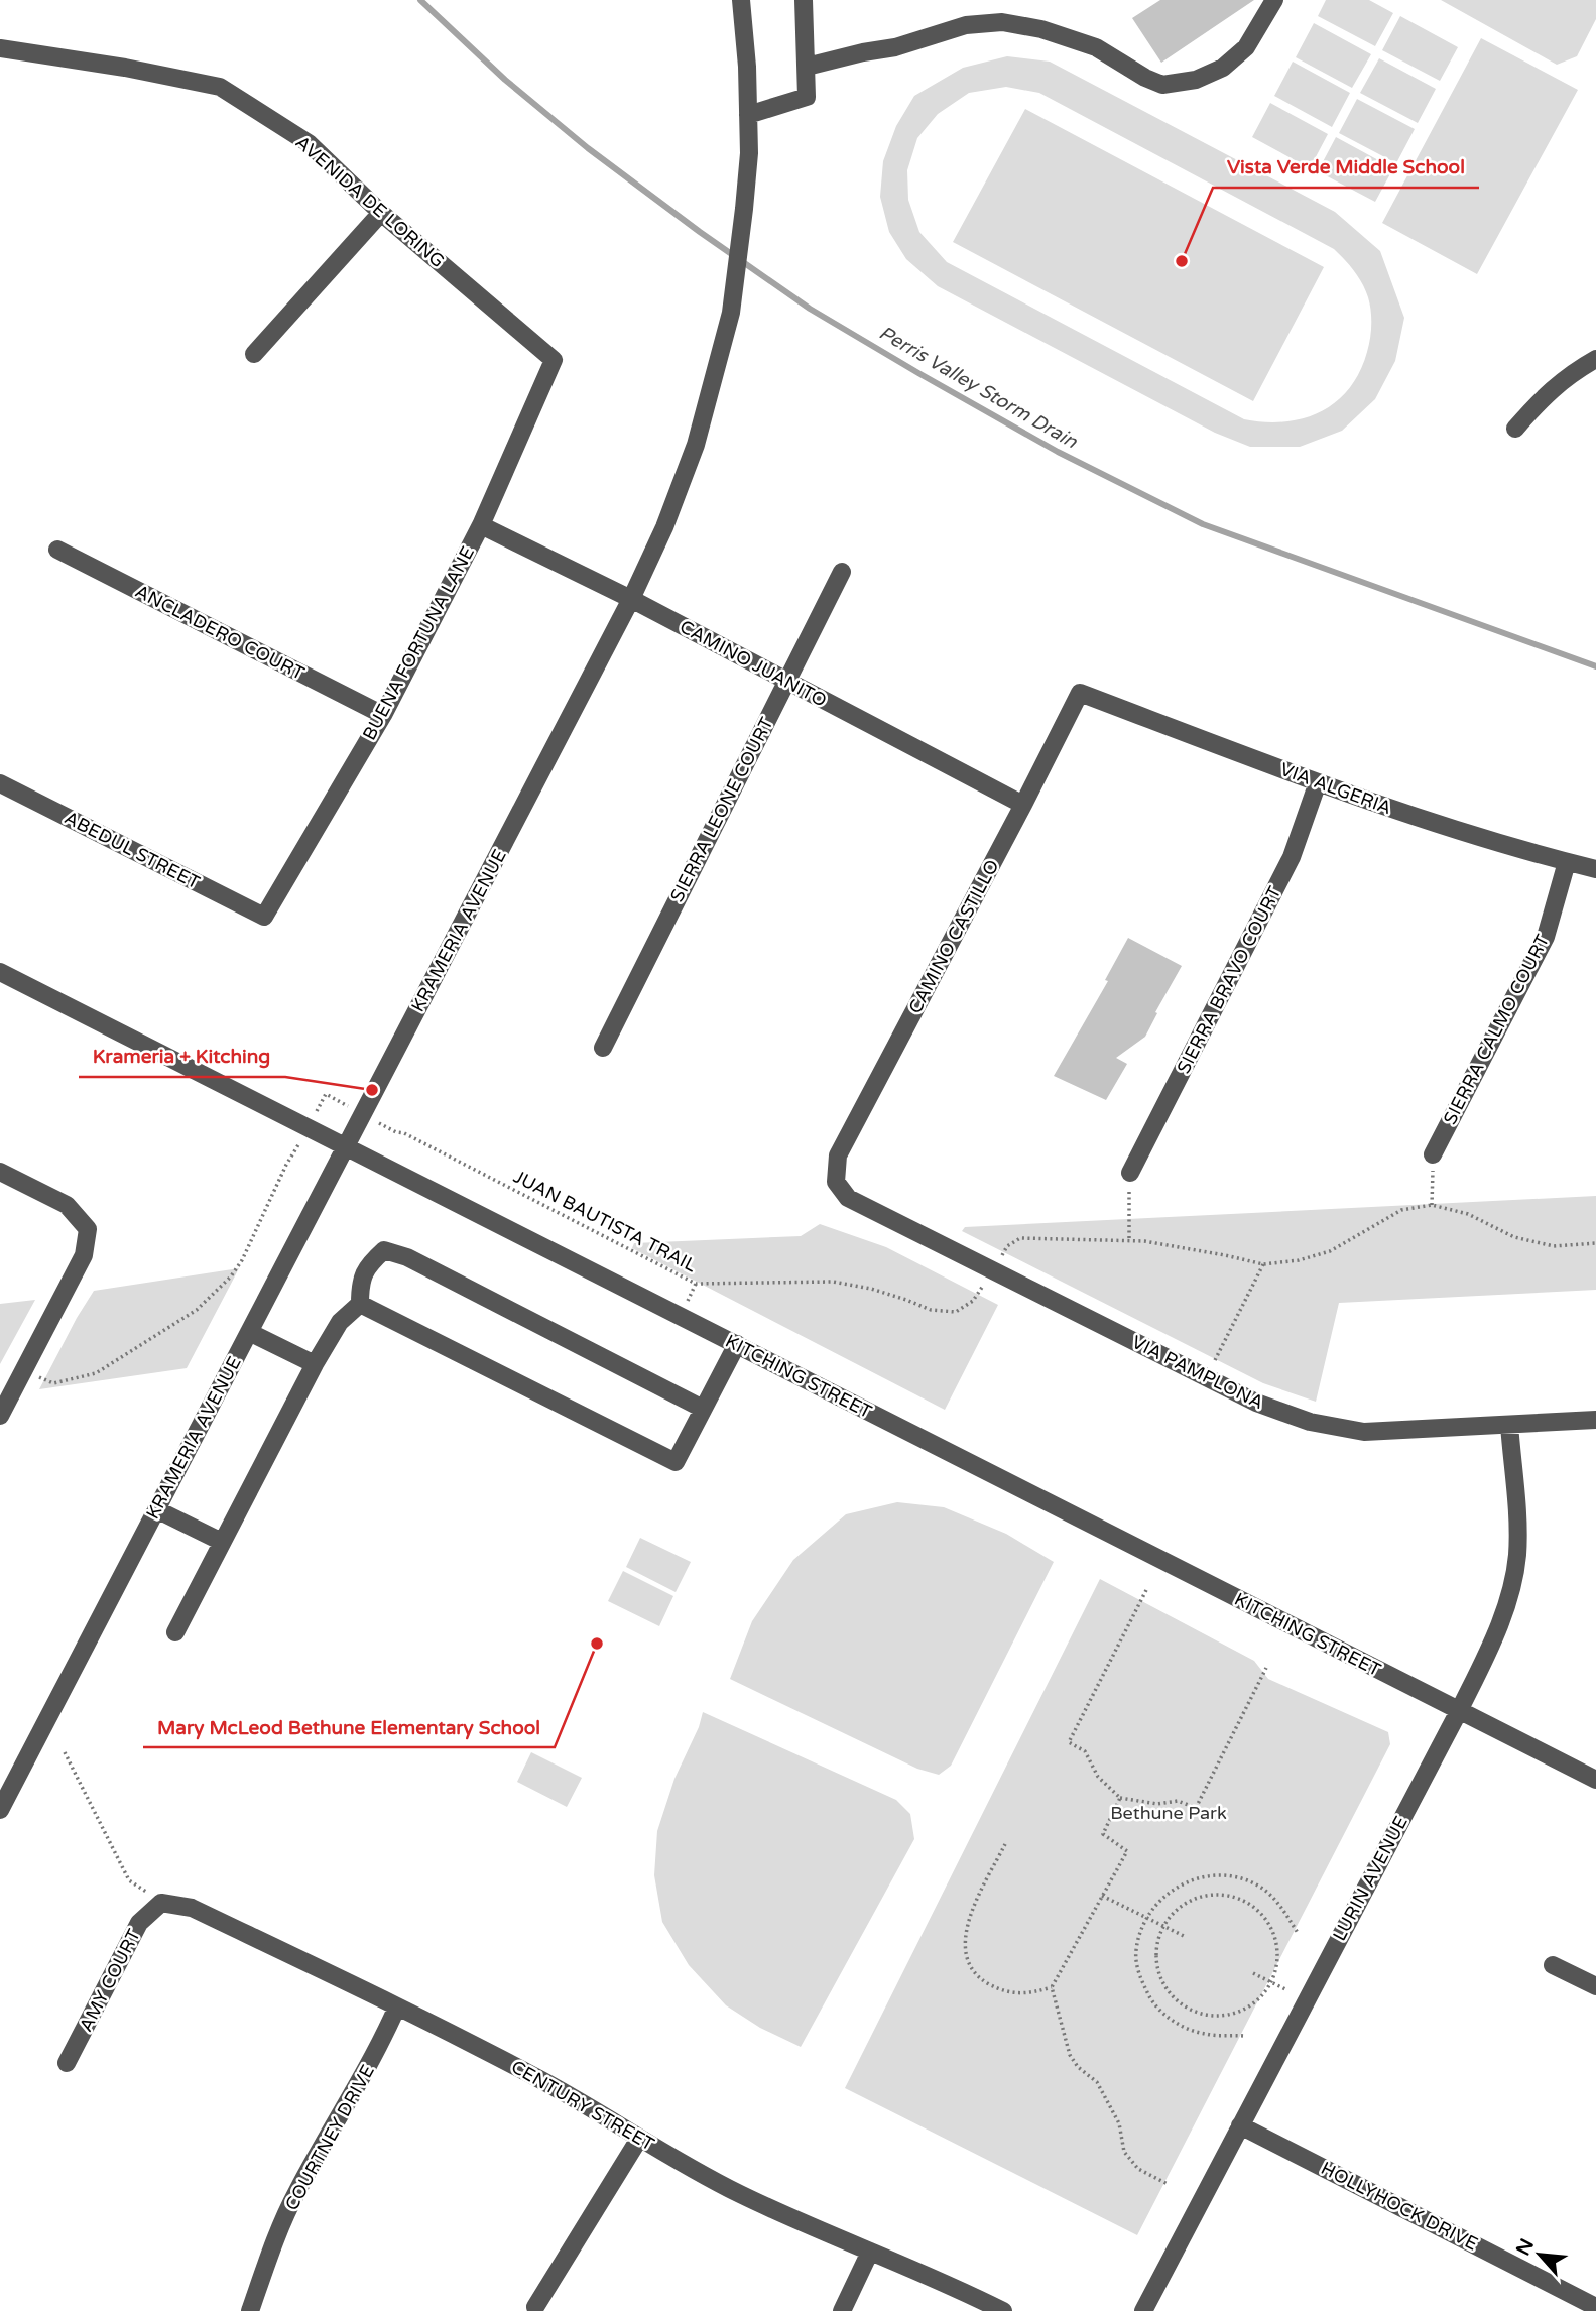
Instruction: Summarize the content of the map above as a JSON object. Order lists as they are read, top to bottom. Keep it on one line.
{"streets":{"street":["AVENIDA DE LORING","ANCLADERO COURT","BUENA FORTUNA LANE","CAMINO JUANITO","VIA ALGERIA","SIERRA LEONE COURT","ABEDUL STREET","KRAMERIA AVENUE","CAMINO CASTILLO","SIERRA BRAVO COURT","SIERRA CALMO COURT","VIA PAMPLONA","KITCHING STREET","LURIN AVENUE","AMY COURT","CENTURY STREET","COURTNEY DRIVE","HOLLYHOCK DRIVE"],"path":["JUAN BAUTISTA TRAIL"]},"crossings":[["AVENIDA DE LORING","BUENA FORTUNA LANE"],["ANCLADERO COURT","BUENA FORTUNA LANE"],["BUENA FORTUNA LANE","CAMINO JUANITO"],["BUENA FORTUNA LANE","ABEDUL STREET"],["CAMINO JUANITO","SIERRA LEONE COURT"],["CAMINO JUANITO","KRAMERIA AVENUE"],["CAMINO JUANITO","CAMINO CASTILLO"],["VIA ALGERIA","CAMINO CASTILLO"],["VIA ALGERIA","SIERRA BRAVO COURT"],["VIA ALGERIA","SIERRA CALMO COURT"],["KRAMERIA AVENUE","KITCHING STREET"],["CAMINO CASTILLO","VIA PAMPLONA"],["JUAN BAUTISTA TRAIL","VIA PAMPLONA"],["VIA PAMPLONA","LURIN AVENUE"],["KITCHING STREET","LURIN AVENUE"],["LURIN AVENUE","HOLLYHOCK DRIVE"],["AMY COURT","CENTURY STREET"],["CENTURY STREET","COURTNEY DRIVE"]],"water":["Perris Valley Storm Drain"],"parks":["Bethune Park"],"places":["Vista Verde Middle School","Krameria + Kitching","Mary McLeod Bethune Elementary School"],"north":"top left"}
